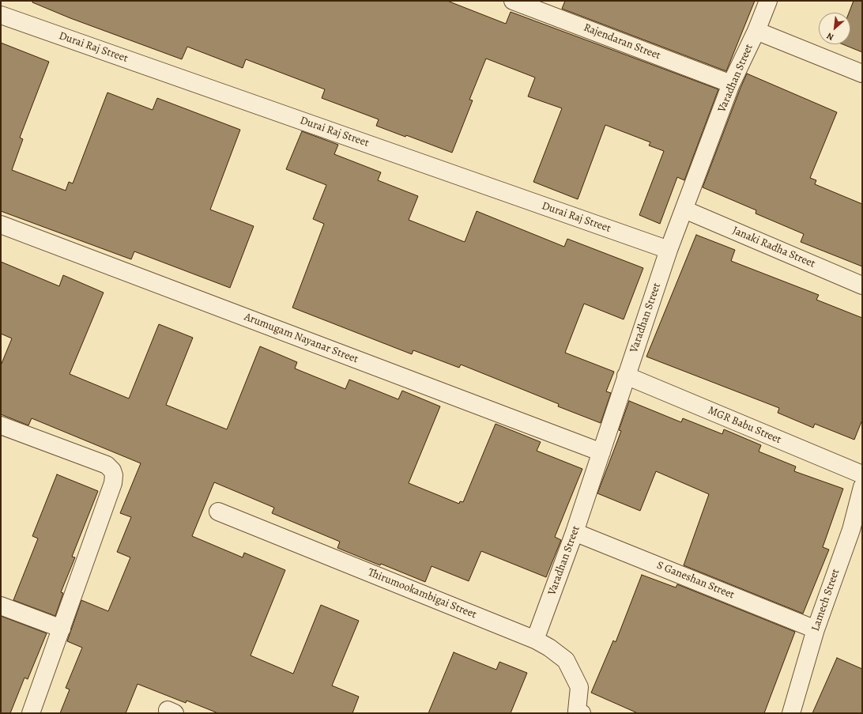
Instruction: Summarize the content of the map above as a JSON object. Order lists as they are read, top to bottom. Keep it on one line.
{"streets":{"street":["Rajendaran Street","Durai Raj Street","Varadhan Street","Janaki Radha Street","Arumugam Nayanar Street","MGR Babu Street","S Ganeshan Street","Thirumookambigai Street","Lamech Street"]},"crossings":[["Rajendaran Street","Varadhan Street"],["Durai Raj Street","Varadhan Street"],["Varadhan Street","Janaki Radha Street"],["Varadhan Street","Arumugam Nayanar Street"],["Varadhan Street","MGR Babu Street"],["Varadhan Street","S Ganeshan Street"],["Varadhan Street","Thirumookambigai Street"],["S Ganeshan Street","Lamech Street"]],"north":"bottom left"}
